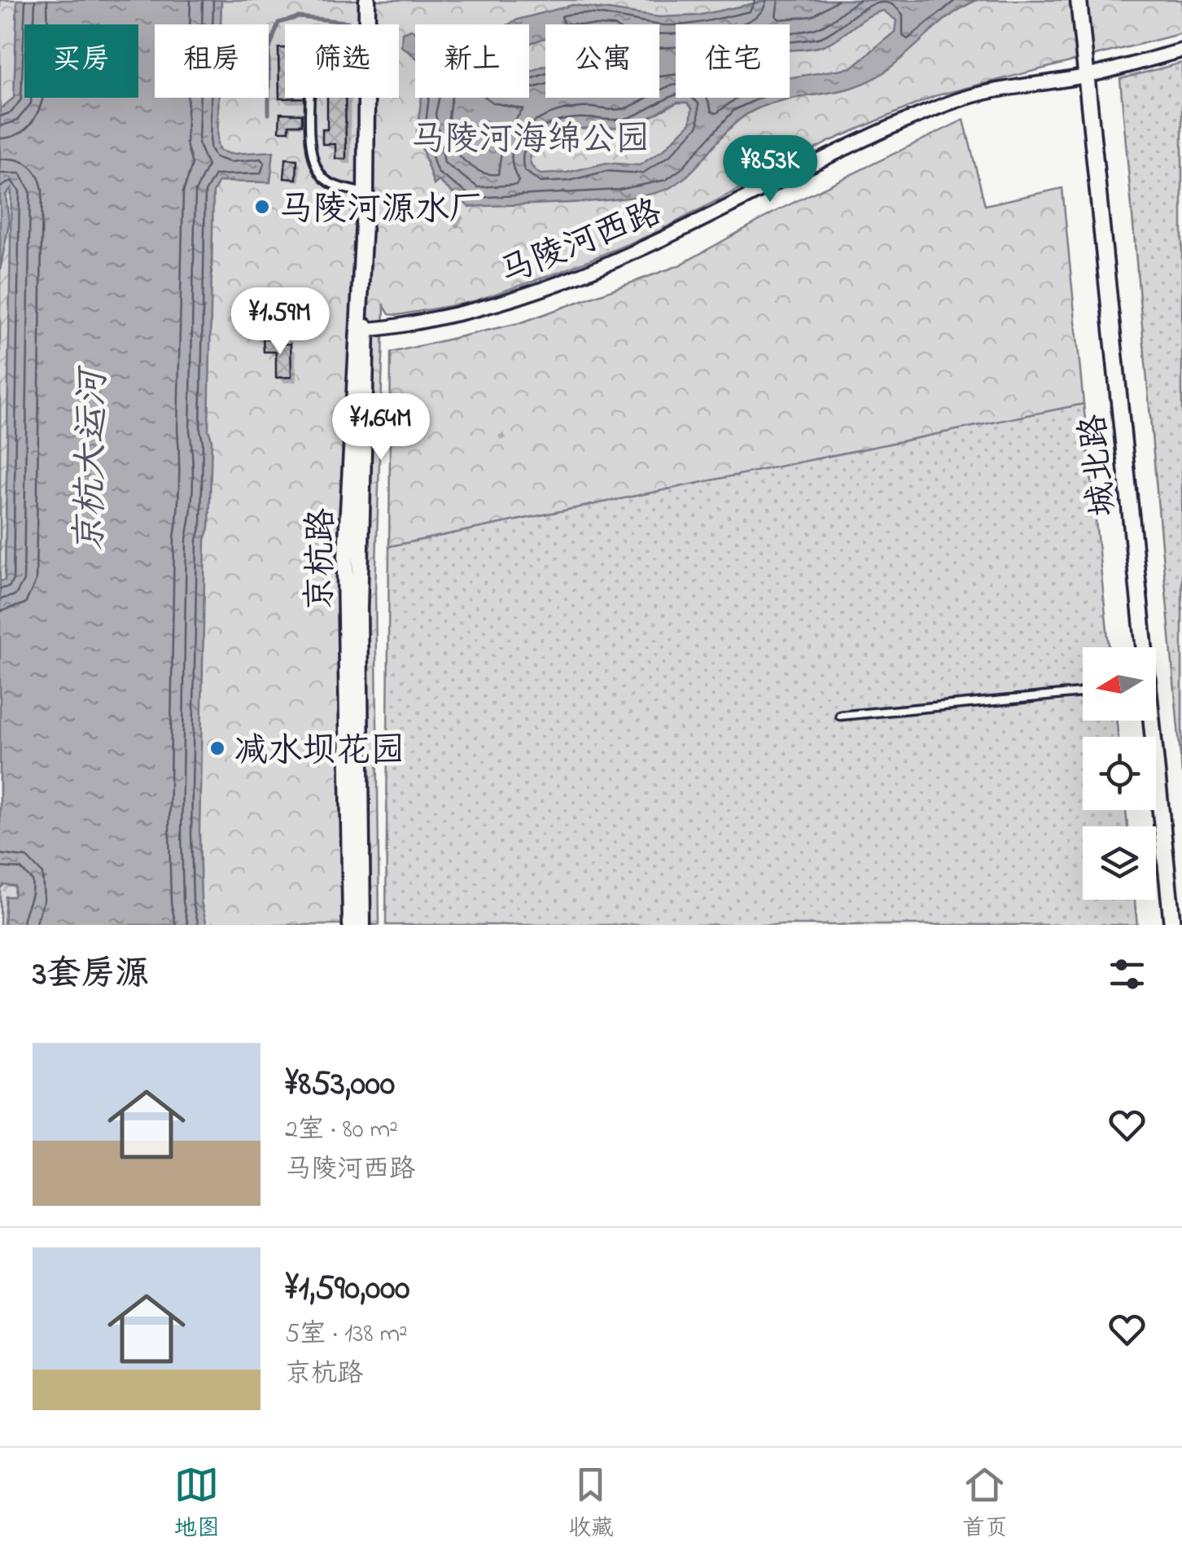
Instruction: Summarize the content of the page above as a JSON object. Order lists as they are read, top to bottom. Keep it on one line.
{"streets":{"street":["马陵河西路","城北路","京杭路"]},"crossings":[["马陵河西路","城北路"],["马陵河西路","京杭路"]],"water":["京杭大运河"],"parks":["马陵河海绵公园"],"places":["马陵河源水厂","减水坝花园"],"north":"left","page":{"chip":["买房","租房","筛选","新上","公寓","住宅"],"price":["¥853K","¥1.59M","¥1.64M"],"heading":"3套房源","list":[{"name":"¥853,000","note":"2室 · 80 m² · 马陵河西路"},{"name":"¥1,590,000","note":"5室 · 138 m² · 京杭路"}],"tabs":["地图","收藏","首页"]}}
